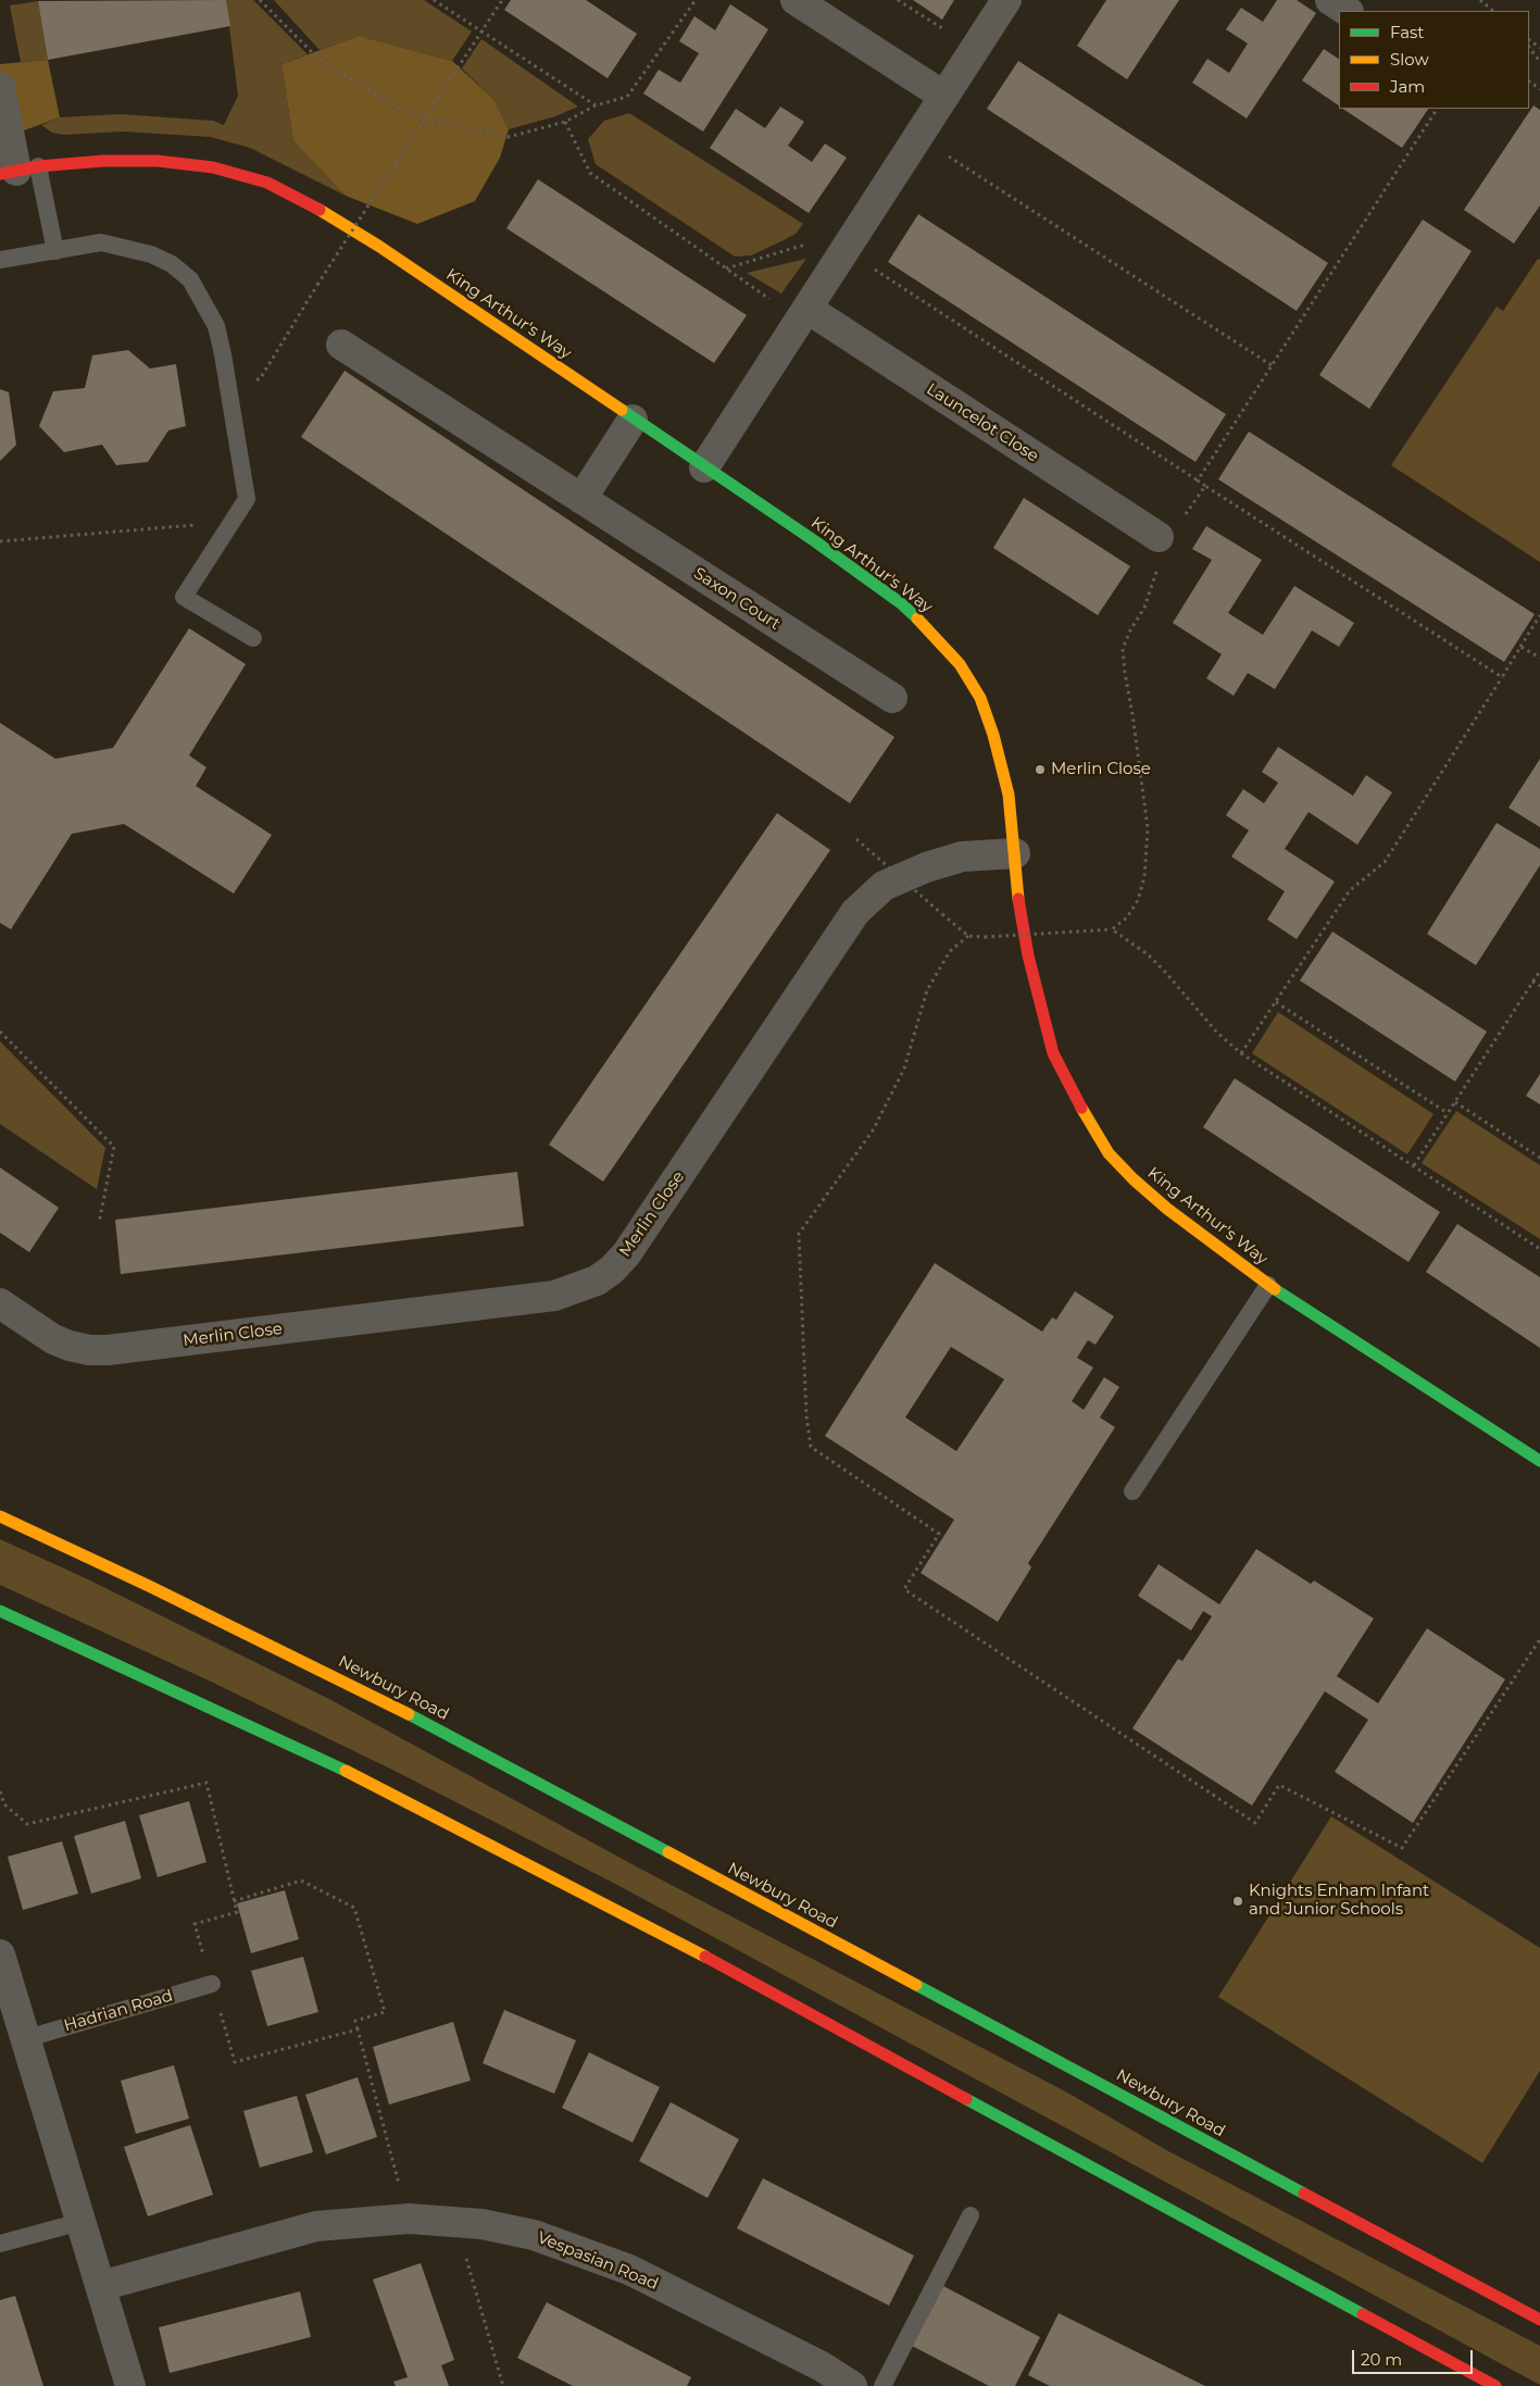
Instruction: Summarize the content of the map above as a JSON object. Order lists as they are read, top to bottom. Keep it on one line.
{"streets":{"main road":["King Arthur's Way","Newbury Road"],"street":["Launcelot Close","Saxon Court","Merlin Close","Vespasian Road"],"lane":["Hadrian Road"]},"crossings":[["King Arthur's Way","Merlin Close"]],"places":["Merlin Close","Knights Enham Infant and Junior Schools"],"legend":["Fast","Slow","Jam"],"scale_bar":"20 m"}
